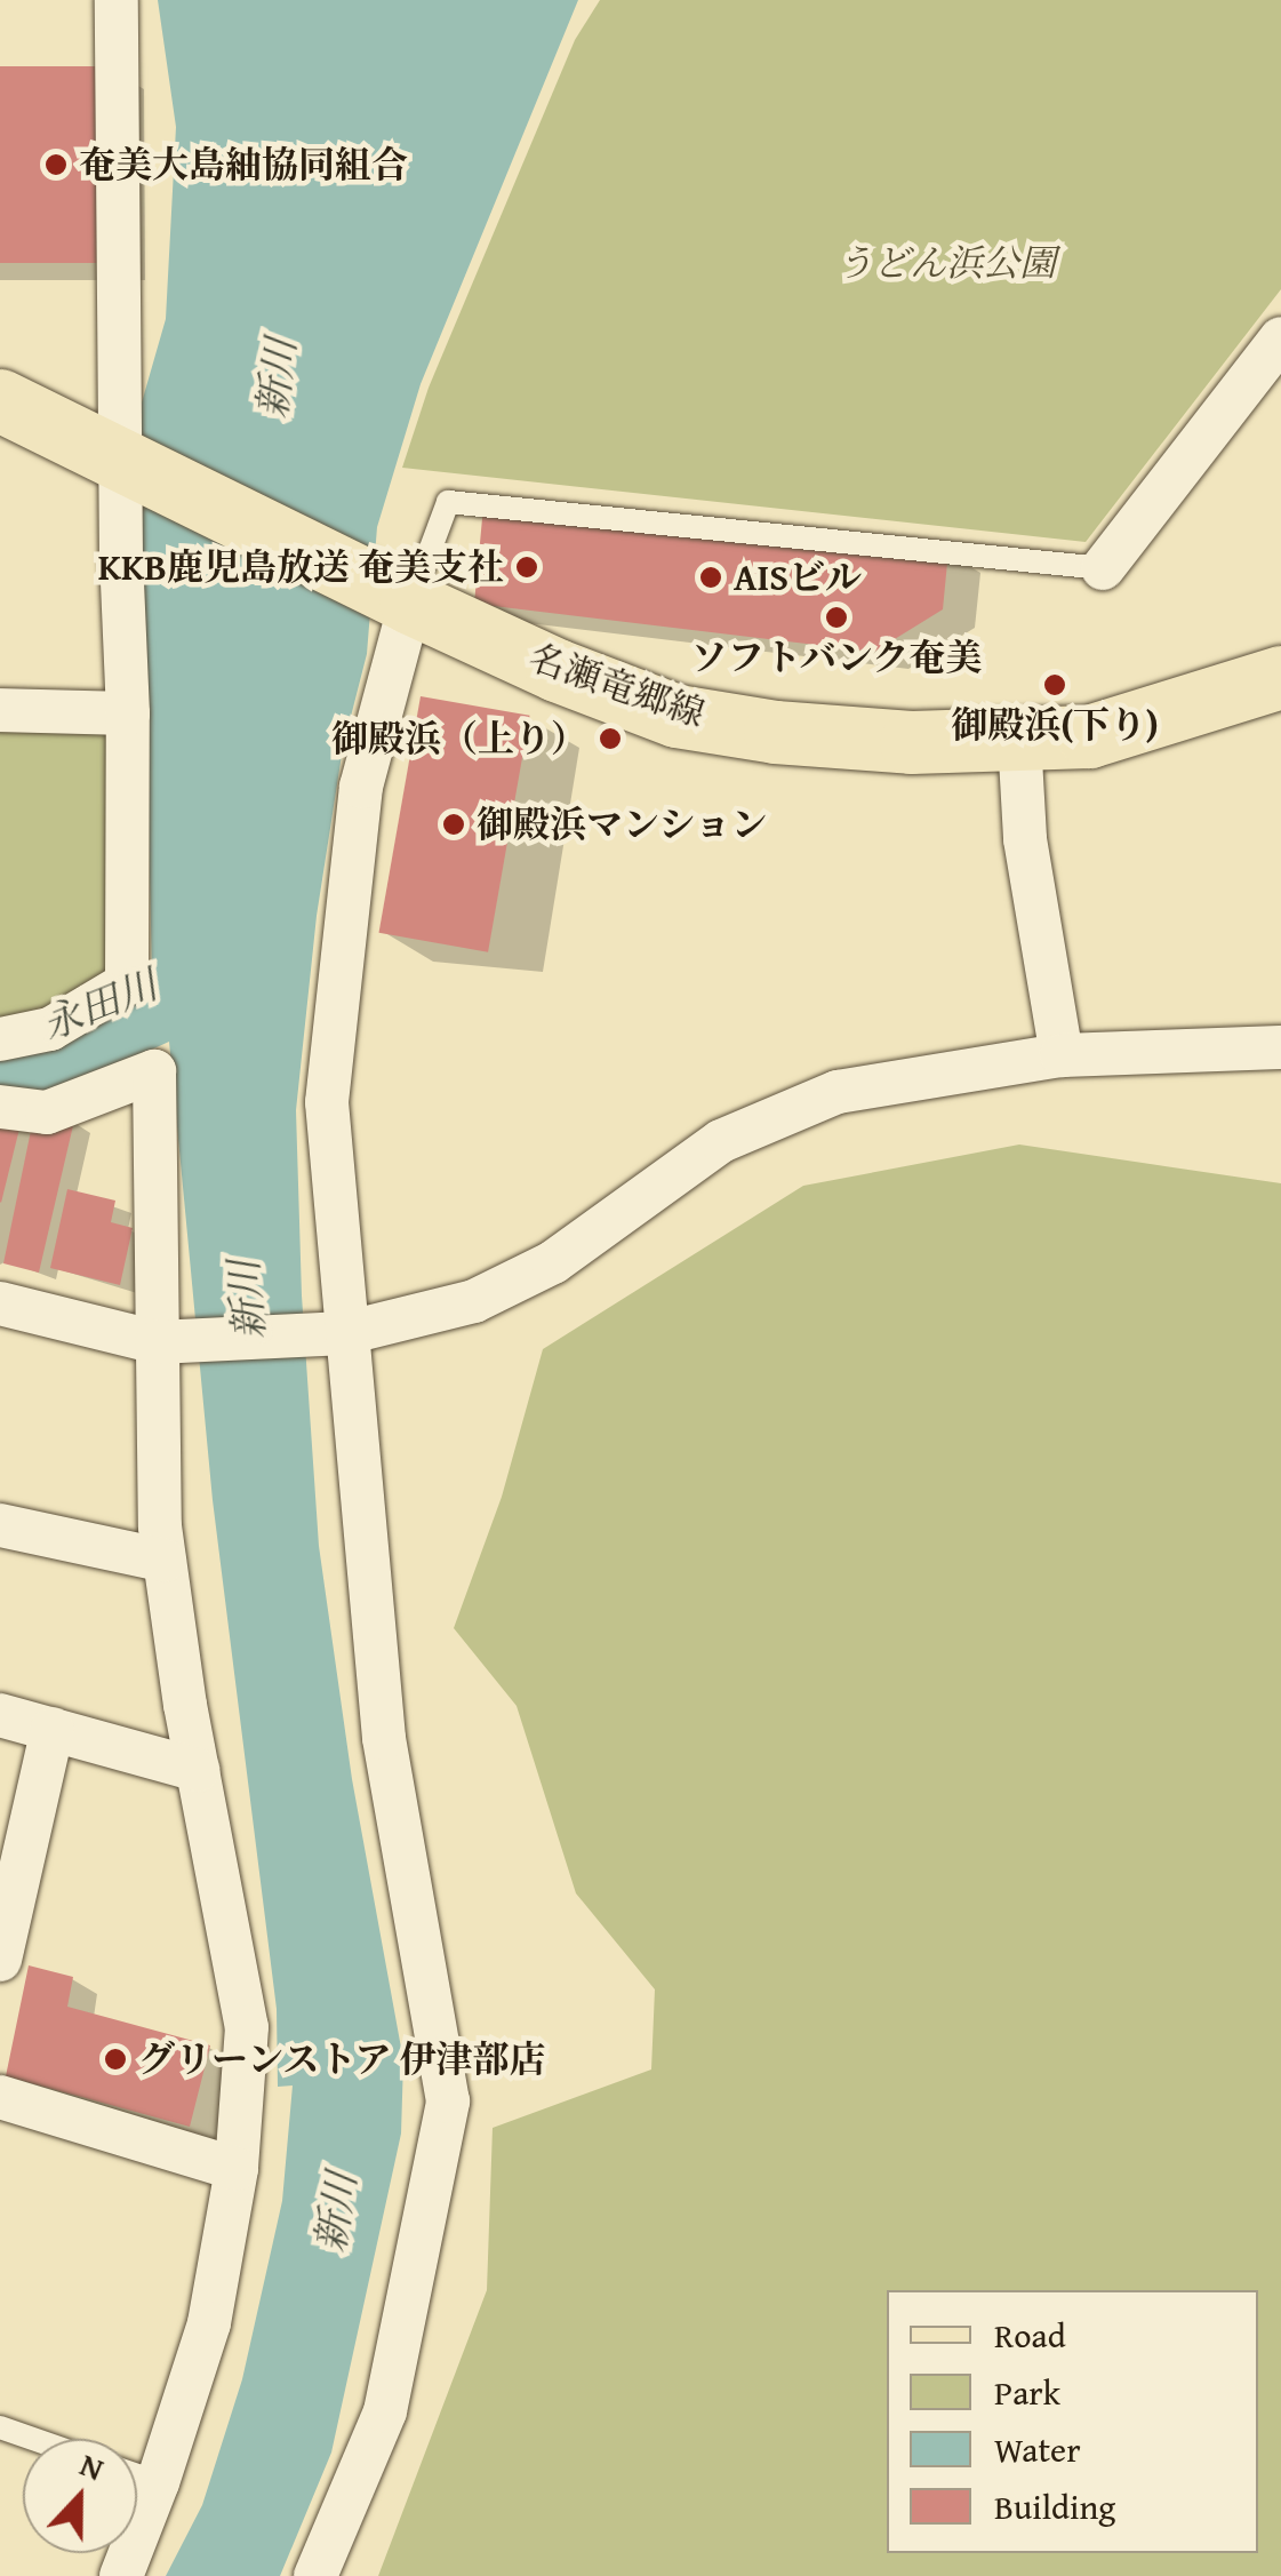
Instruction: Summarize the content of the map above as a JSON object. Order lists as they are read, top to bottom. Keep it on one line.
{"streets":{"main road":["名瀬竜郷線"]},"water":["新川","永田川"],"parks":["うどん浜公園"],"places":["奄美大島紬協同組合","KKB鹿児島放送 奄美支社","AISビル","ソフトバンク奄美","御殿浜(下り)","御殿浜（上り）","御殿浜マンション","グリーンストア 伊津部店"],"legend":["Road","Park","Water","Building"],"north":"top"}
